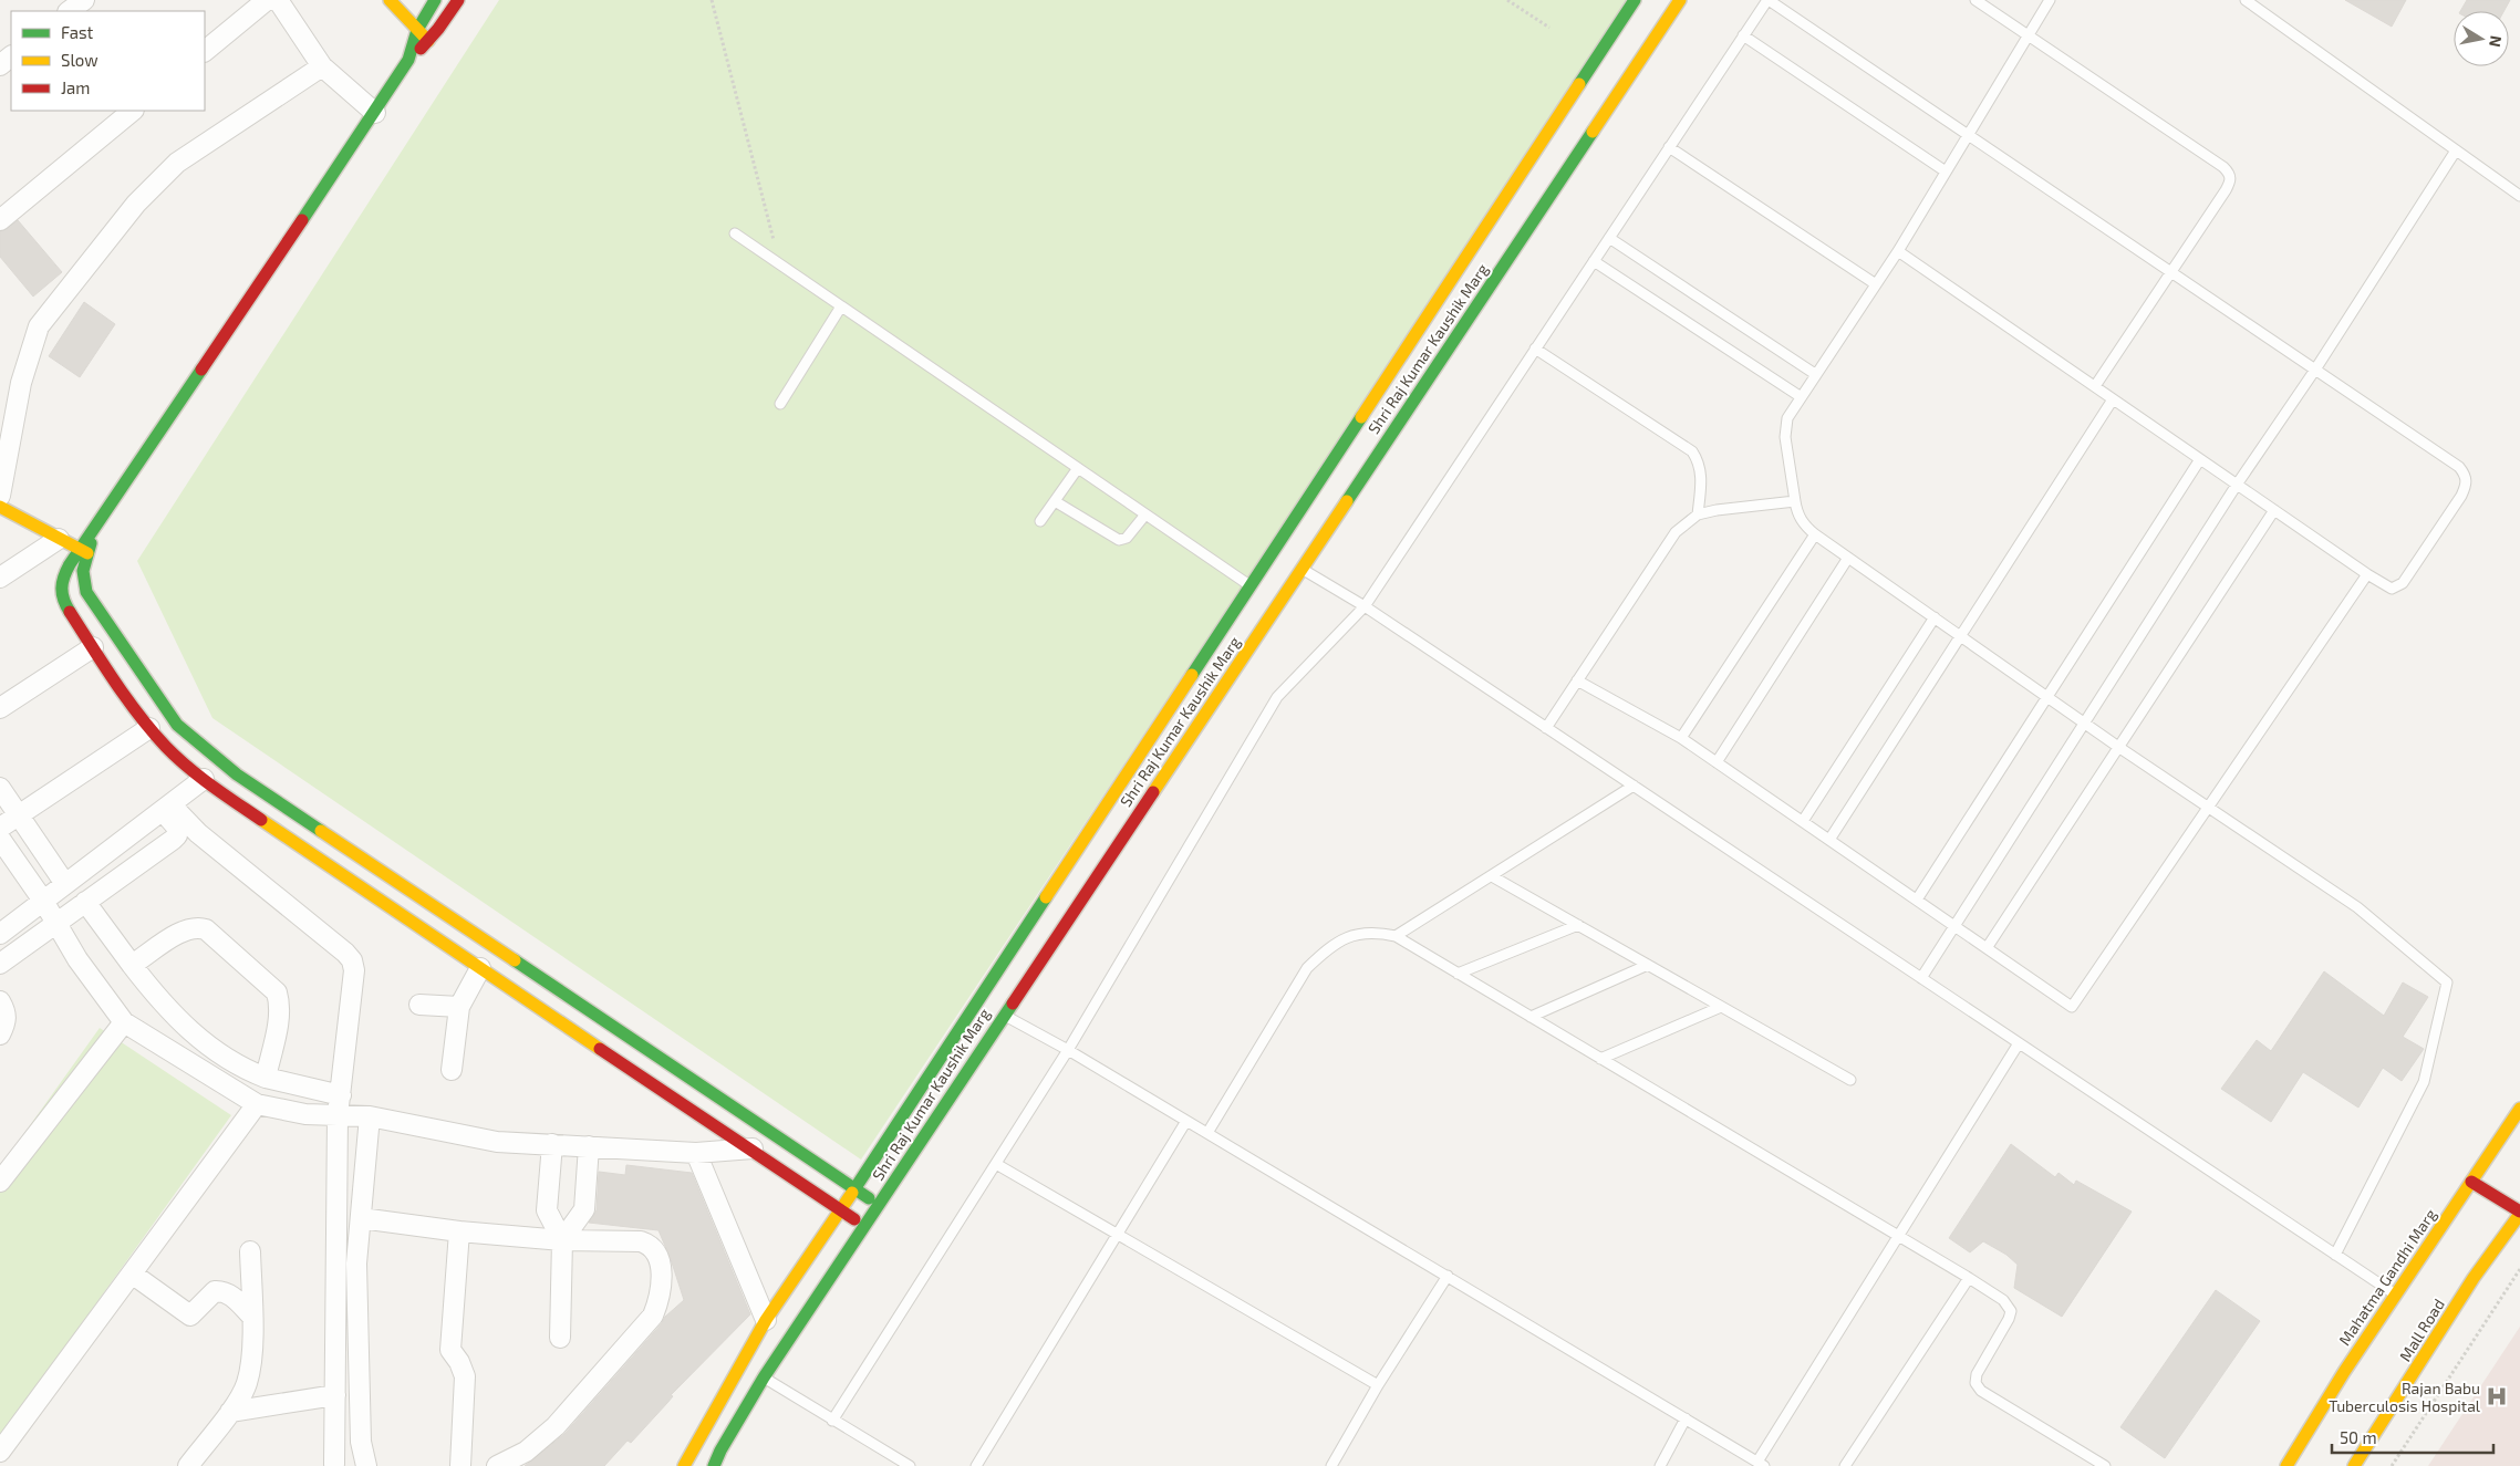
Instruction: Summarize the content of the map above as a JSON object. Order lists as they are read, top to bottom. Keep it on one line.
{"streets":{"street":["Shri Raj Kumar Kaushik Marg","Mahatma Gandhi Marg","Mall Road"]},"places":{"hospital":["Rajan Babu Tuberculosis Hospital"]},"legend":["Fast","Slow","Jam"],"scale_bar":"50 m","north":"right"}
